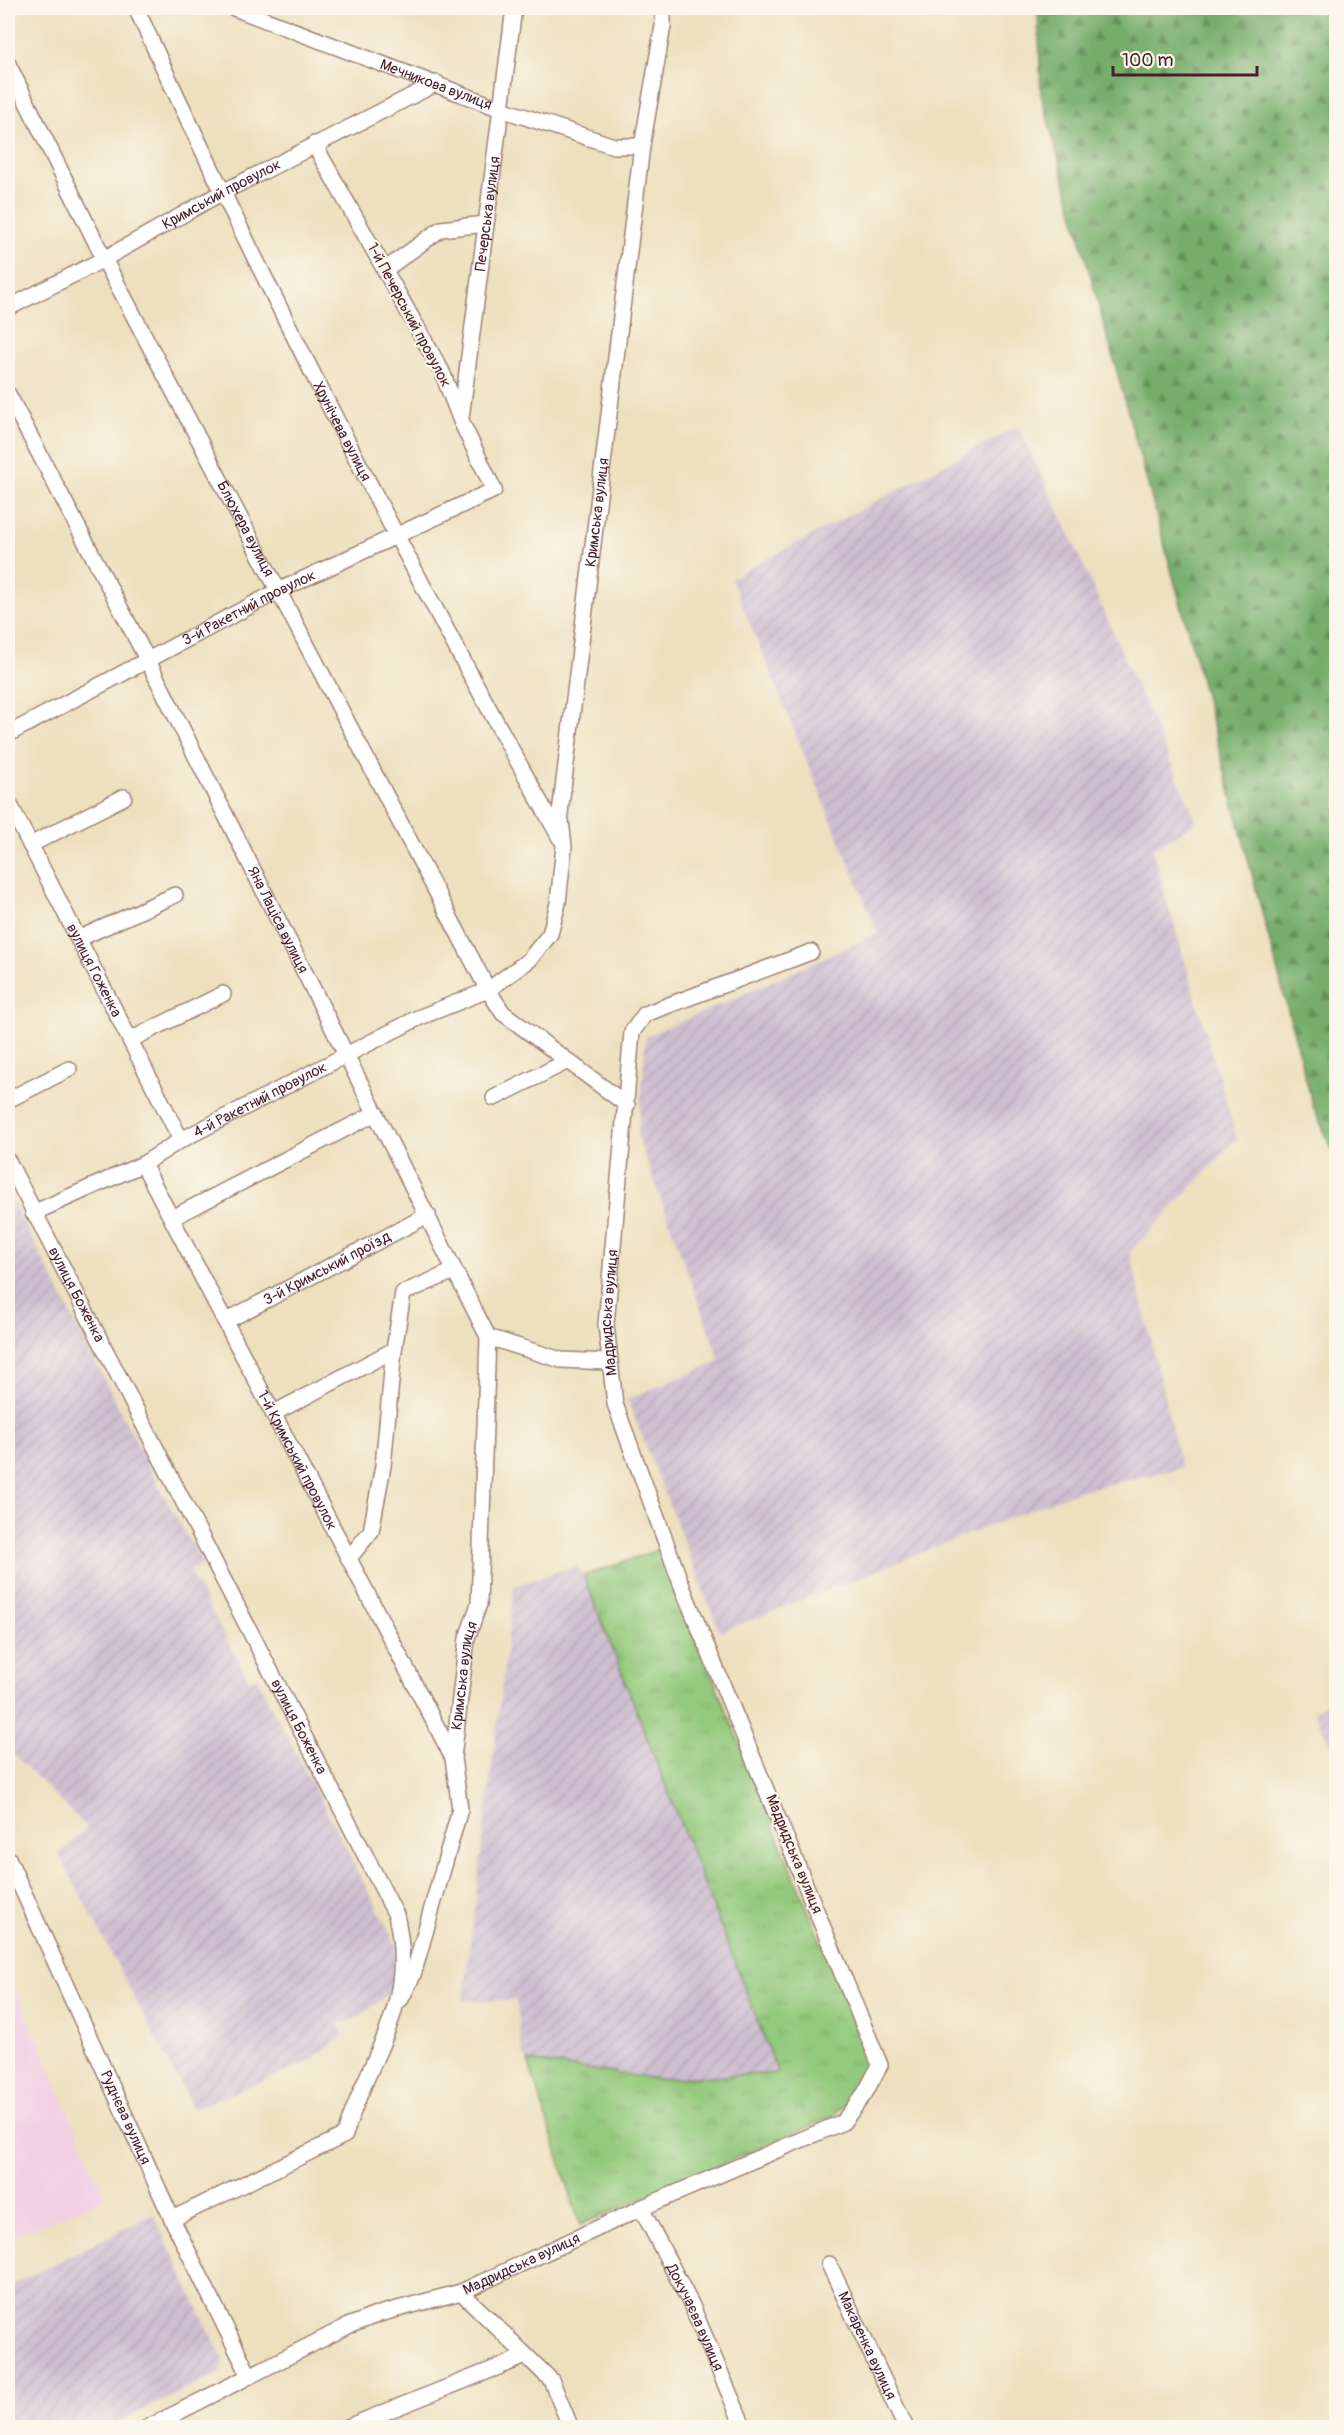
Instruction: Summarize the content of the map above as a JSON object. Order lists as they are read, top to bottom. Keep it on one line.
{"streets":{"street":["Мечникова вулиця","Кримський провулок","Печерська вулиця","1-й Печерський провулок","Хрунічева вулиця","Кримська вулиця","Блюхера вулиця","3-й Ракетний провулок","Яна Лаціса вулиця","вулиця Гоженка","4-й Ракетний провулок","3-й Кримський проїзд","вулиця Боженка","Мадридська вулиця","1-й Кримський провулок","Руднєва вулиця","Докучаєва вулиця","Макаренка вулиця"]},"crossings":[["Мечникова вулиця","Кримський провулок"],["Мечникова вулиця","Печерська вулиця"],["Мечникова вулиця","Кримська вулиця"],["Кримський провулок","1-й Печерський провулок"],["Кримський провулок","Хрунічева вулиця"],["Кримський провулок","Блюхера вулиця"],["Печерська вулиця","1-й Печерський провулок"],["1-й Печерський провулок","3-й Ракетний провулок"],["Хрунічева вулиця","Кримська вулиця"],["Хрунічева вулиця","3-й Ракетний провулок"],["Кримська вулиця","Блюхера вулиця"],["Кримська вулиця","Яна Лаціса вулиця"],["Кримська вулиця","4-й Ракетний провулок"],["Кримська вулиця","вулиця Боженка"],["Кримська вулиця","1-й Кримський провулок"],["Блюхера вулиця","3-й Ракетний провулок"],["Блюхера вулиця","4-й Ракетний провулок"],["Блюхера вулиця","Мадридська вулиця"],["3-й Ракетний провулок","Яна Лаціса вулиця"],["Яна Лаціса вулиця","4-й Ракетний провулок"],["Яна Лаціса вулиця","3-й Кримський проїзд"],["вулиця Гоженка","4-й Ракетний провулок"],["4-й Ракетний провулок","вулиця Боженка"],["4-й Ракетний провулок","1-й Кримський провулок"],["3-й Кримський проїзд","1-й Кримський провулок"],["вулиця Боженка","Руднєва вулиця"],["Мадридська вулиця","Руднєва вулиця"],["Мадридська вулиця","Докучаєва вулиця"]],"scale_bar":"100 m"}
